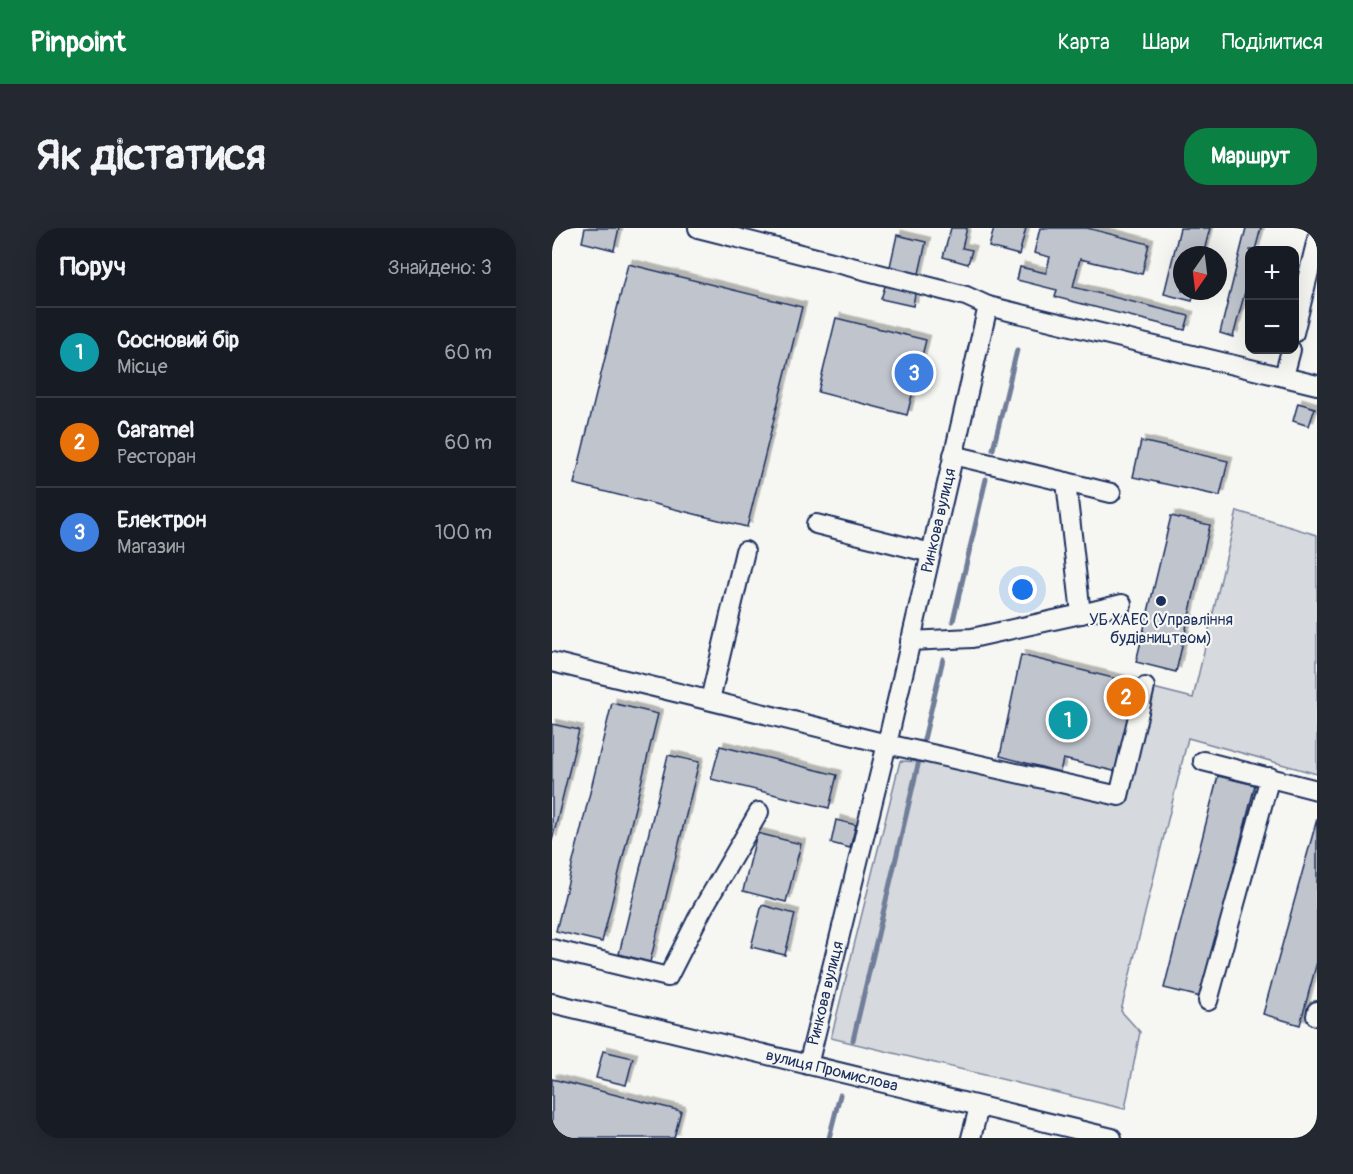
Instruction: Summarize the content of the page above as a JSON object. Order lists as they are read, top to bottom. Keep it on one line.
{"streets":{"street":["Ринкова вулиця","вулиця Промислова"]},"crossings":[["Ринкова вулиця","вулиця Промислова"]],"places":["УБ ХАЕС (Управління будівництвом)"],"north":"bottom","page":{"header":"Pinpoint","nav":["Карта","Шари","Поділитися"],"buttons":"Маршрут","title":"Як дістатися","heading":["Поруч","Знайдено: 3"],"map_buttons":["+","−"],"list":[{"mark":"1","name":"Сосновий бір","note":"Місце","value":"60 m"},{"mark":"2","name":"Caramel","note":"Ресторан","value":"60 m"},{"mark":"3","name":"Електрон","note":"Магазин","value":"100 m"}],"pins":["3","2","1"]}}
